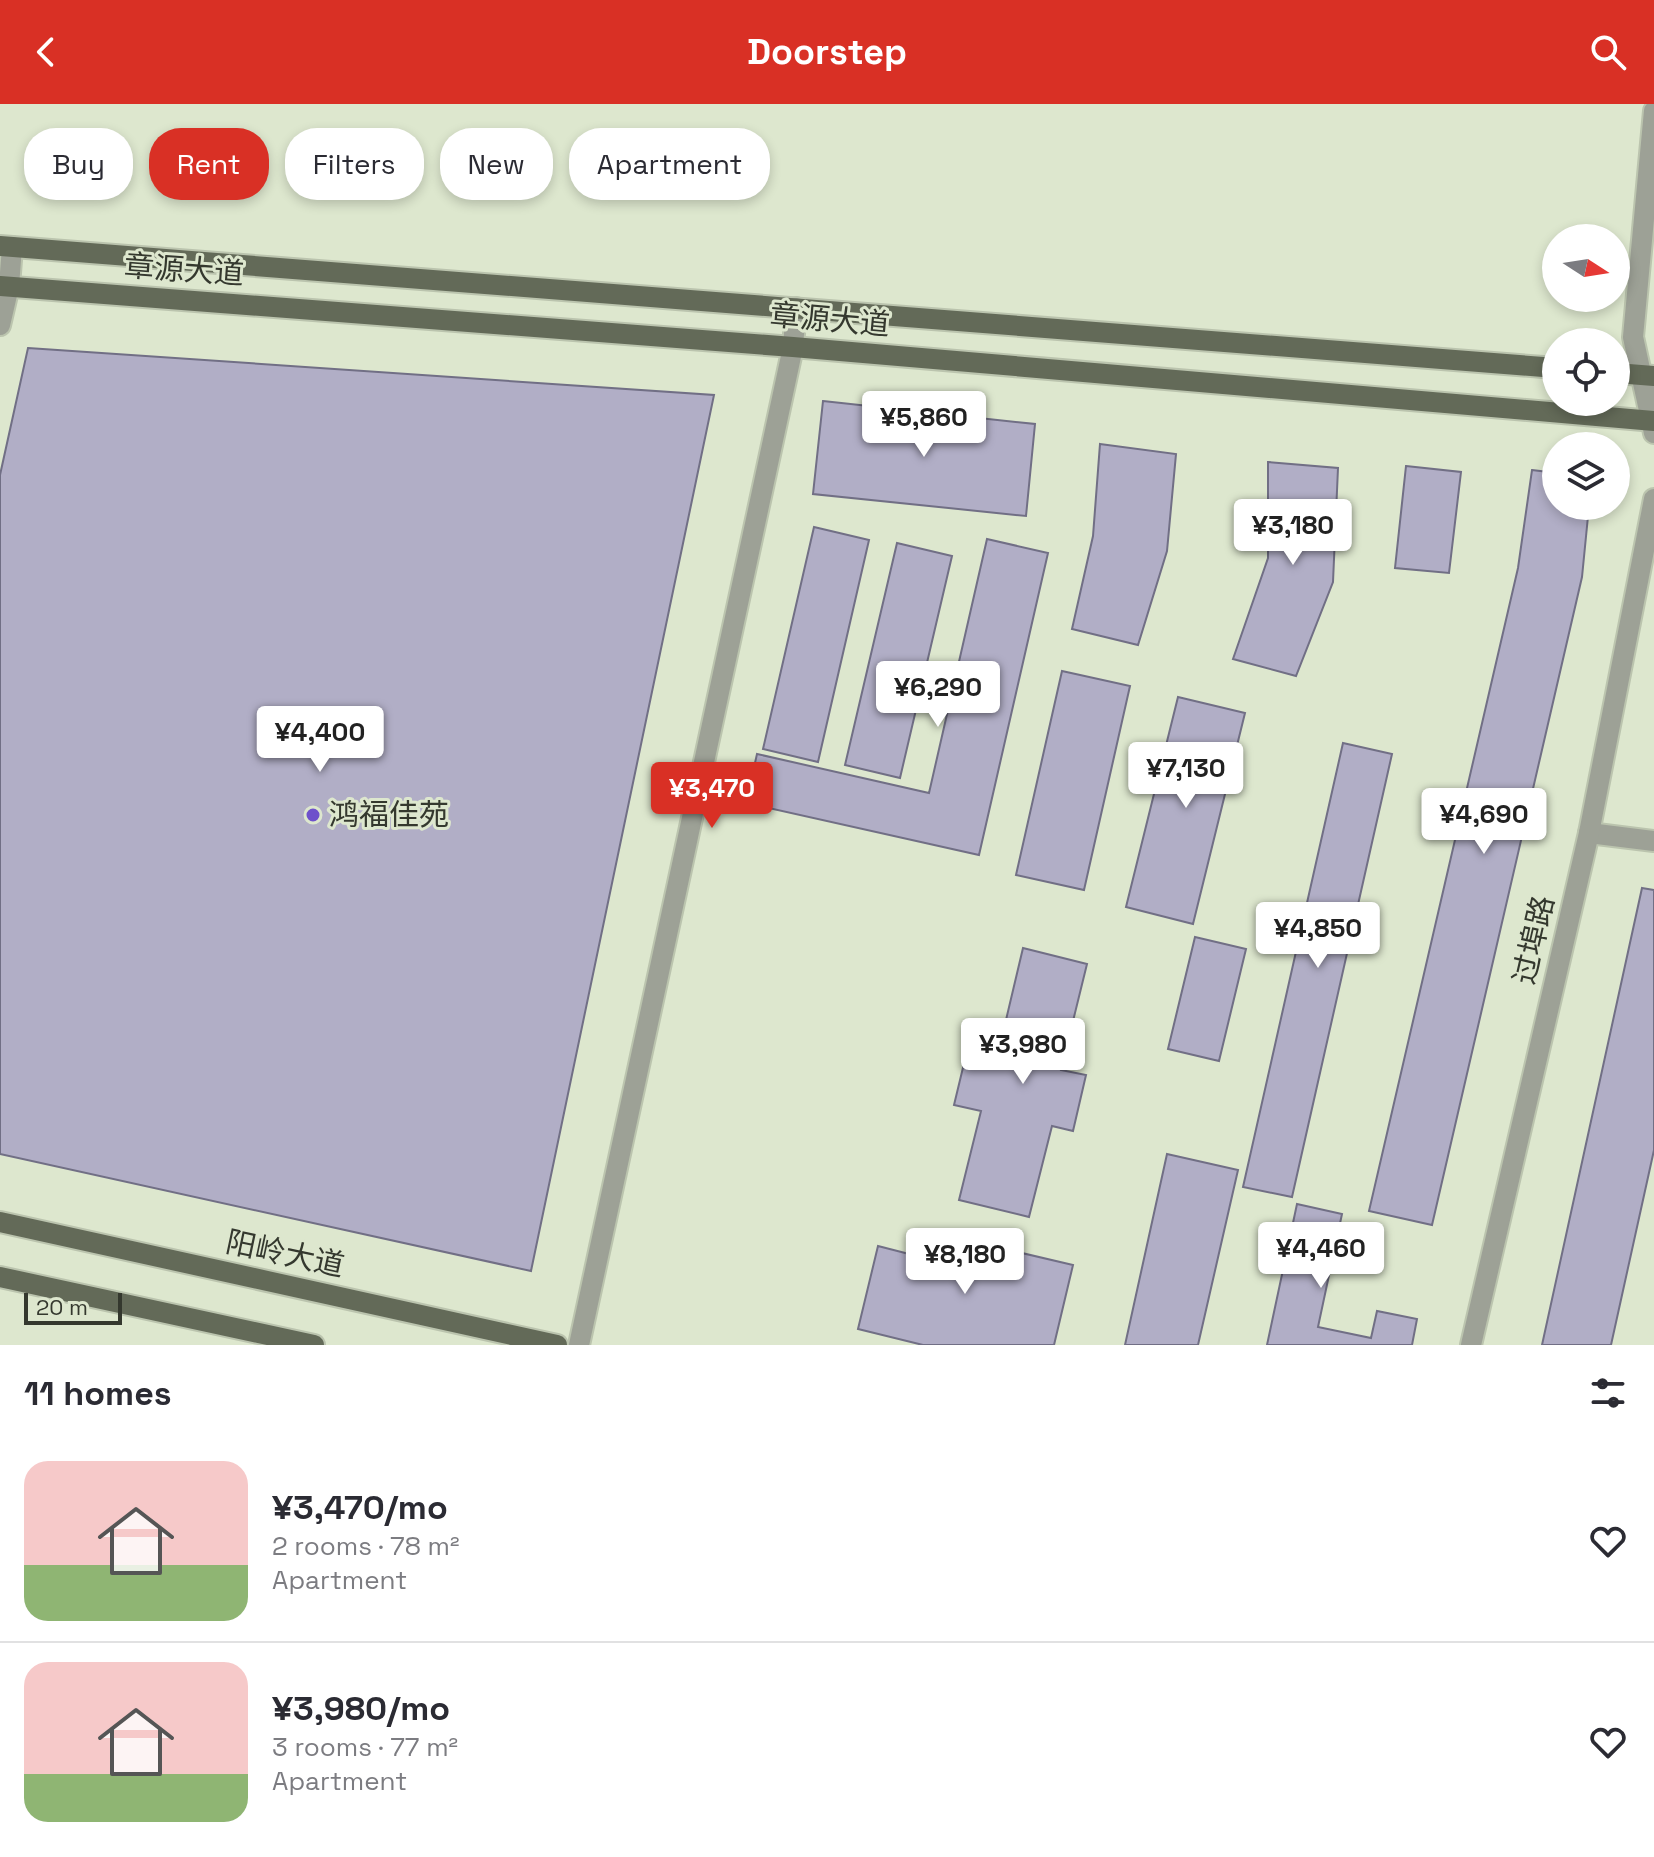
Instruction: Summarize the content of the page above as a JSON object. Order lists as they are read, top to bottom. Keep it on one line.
{"streets":{"main road":["章源大道","阳岭大道"],"street":["过埠路"]},"places":["鸿福佳苑"],"scale_bar":"20 m","north":"right","page":{"header":"Doorstep","chip":["Buy","Rent","Filters","New","Apartment"],"price":["¥5,860","¥3,180","¥6,290","¥4,400","¥7,130","¥3,470","¥4,690","¥4,850","¥3,980","¥4,460","¥8,180"],"scale":"20 m","heading":"11 homes","list":[{"name":"¥3,470/mo","note":"2 rooms · 78 m² · Apartment"},{"name":"¥3,980/mo","note":"3 rooms · 77 m² · Apartment"}]}}
